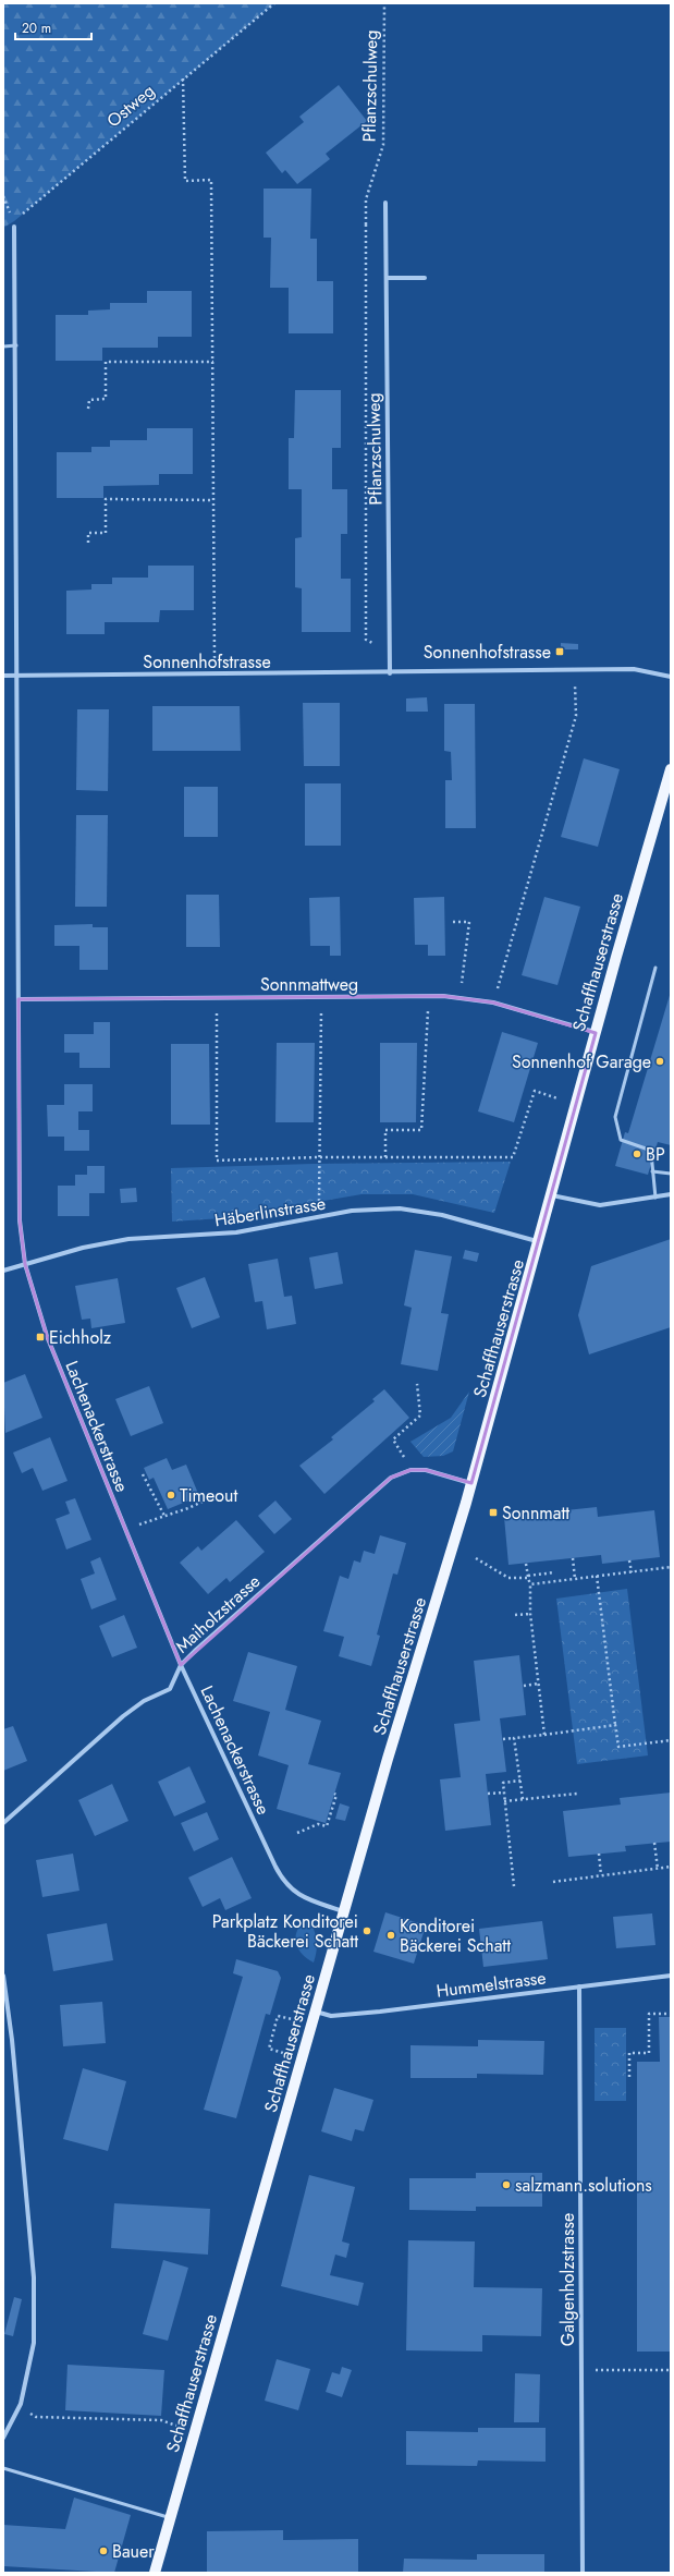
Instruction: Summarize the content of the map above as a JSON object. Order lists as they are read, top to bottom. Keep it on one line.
{"streets":{"main road":["Schaffhauserstrasse"],"street":["Pflanzschulweg","Sonnenhofstrasse","Sonnmattweg","Häberlinstrasse","Lachenackerstrasse","Maiholzstrasse","Hummelstrasse","Galgenholzstrasse"],"path":["Ostweg"]},"crossings":[["Pflanzschulweg","Sonnenhofstrasse"],["Sonnenhofstrasse","Lachenackerstrasse"],["Schaffhauserstrasse","Sonnmattweg"],["Schaffhauserstrasse","Häberlinstrasse"],["Schaffhauserstrasse","Lachenackerstrasse"],["Schaffhauserstrasse","Maiholzstrasse"],["Schaffhauserstrasse","Hummelstrasse"],["Sonnmattweg","Lachenackerstrasse"],["Häberlinstrasse","Lachenackerstrasse"],["Lachenackerstrasse","Maiholzstrasse"],["Hummelstrasse","Galgenholzstrasse"]],"places":{"transit":["Sonnenhofstrasse","Eichholz","Sonnmatt"],"other":["Sonnenhof Garage","BP","Timeout","Parkplatz Konditorei Bäckerei Schatt","Konditorei Bäckerei Schatt","salzmann.solutions","Bauer"]},"scale_bar":"20 m"}
